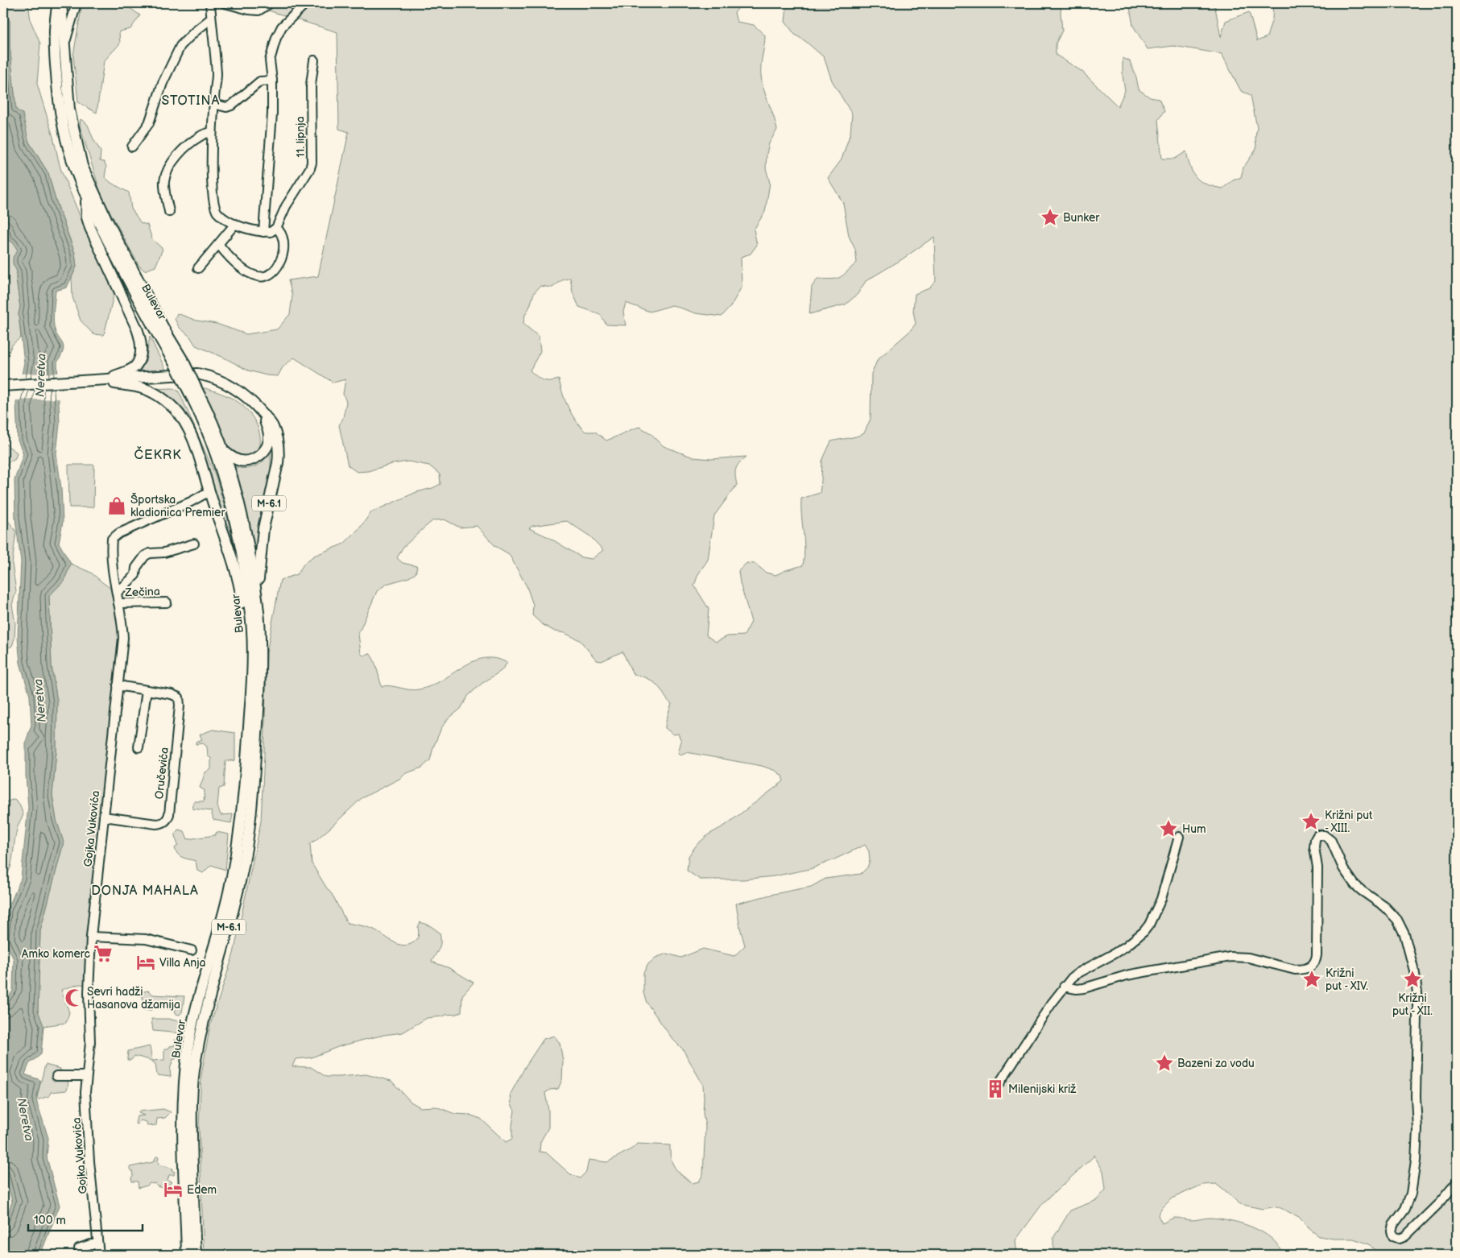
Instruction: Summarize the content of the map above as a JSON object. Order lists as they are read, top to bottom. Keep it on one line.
{"streets":{"main road":["Bulevar","M-6.1"],"street":["11. lipnja","Zečina","Oručevića","Gojka Vukovića"]},"crossings":[["Bulevar","M-6.1"],["M-6.1","Gojka Vukovića"],["Zečina","Gojka Vukovića"],["Oručevića","Gojka Vukovića"]],"districts":["STOTINA","ČEKRK","DONJA MAHALA"],"water":["Neretva"],"places":{"place":["Bunker","Križni put - XIII.","Hum","Križni put - XIV.","Križni put - XII.","Bazeni za vodu"],"shop":["Športska kladionica Premier"],"supermarket":["Amko komerc"],"hotel":["Villa Anja","Edem"],"mosque":["Sevri hadži Hasanova džamija"],"building":["Milenijski križ"]},"scale_bar":"100 m"}
